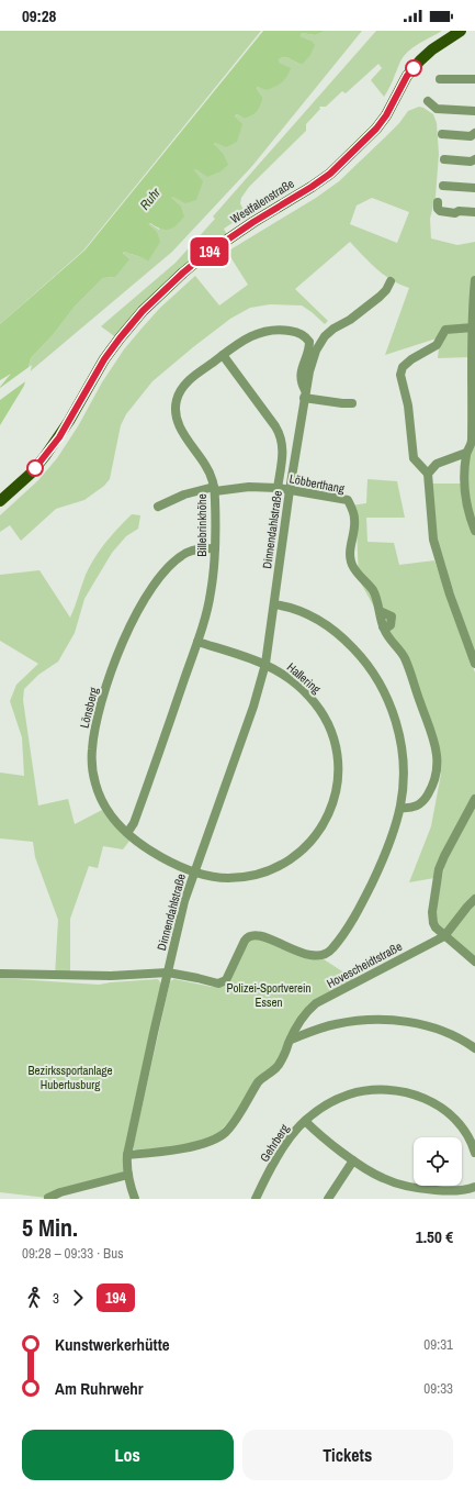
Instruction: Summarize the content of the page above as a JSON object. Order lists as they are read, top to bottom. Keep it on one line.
{"streets":{"main road":["Westfalenstraße"],"street":["Löbberthang","Billebrinkhöhe","Dinnendahlstraße","Hallering","Lönsberg","Hovescheidtstraße","Gehrberg"]},"crossings":[["Löbberthang","Billebrinkhöhe"],["Löbberthang","Dinnendahlstraße"],["Billebrinkhöhe","Dinnendahlstraße"],["Billebrinkhöhe","Lönsberg"],["Dinnendahlstraße","Hallering"],["Dinnendahlstraße","Lönsberg"],["Dinnendahlstraße","Hovescheidtstraße"],["Hallering","Lönsberg"]],"water":["Ruhr"],"parks":["Polizei-Sportverein Essen","Bezirkssportanlage Hubertusburg"],"lines":["bus line 194"],"page":{"status":"09:28","on_map":"194","heading":["5 Min.","09:28 – 09:33 · Bus","1.50 €"],"legs":["3","194"],"list":[{"name":"Kunstwerkerhütte","value":"09:31"},{"name":"Am Ruhrwehr","value":"09:33"}],"buttons":["Los","Tickets"]}}
